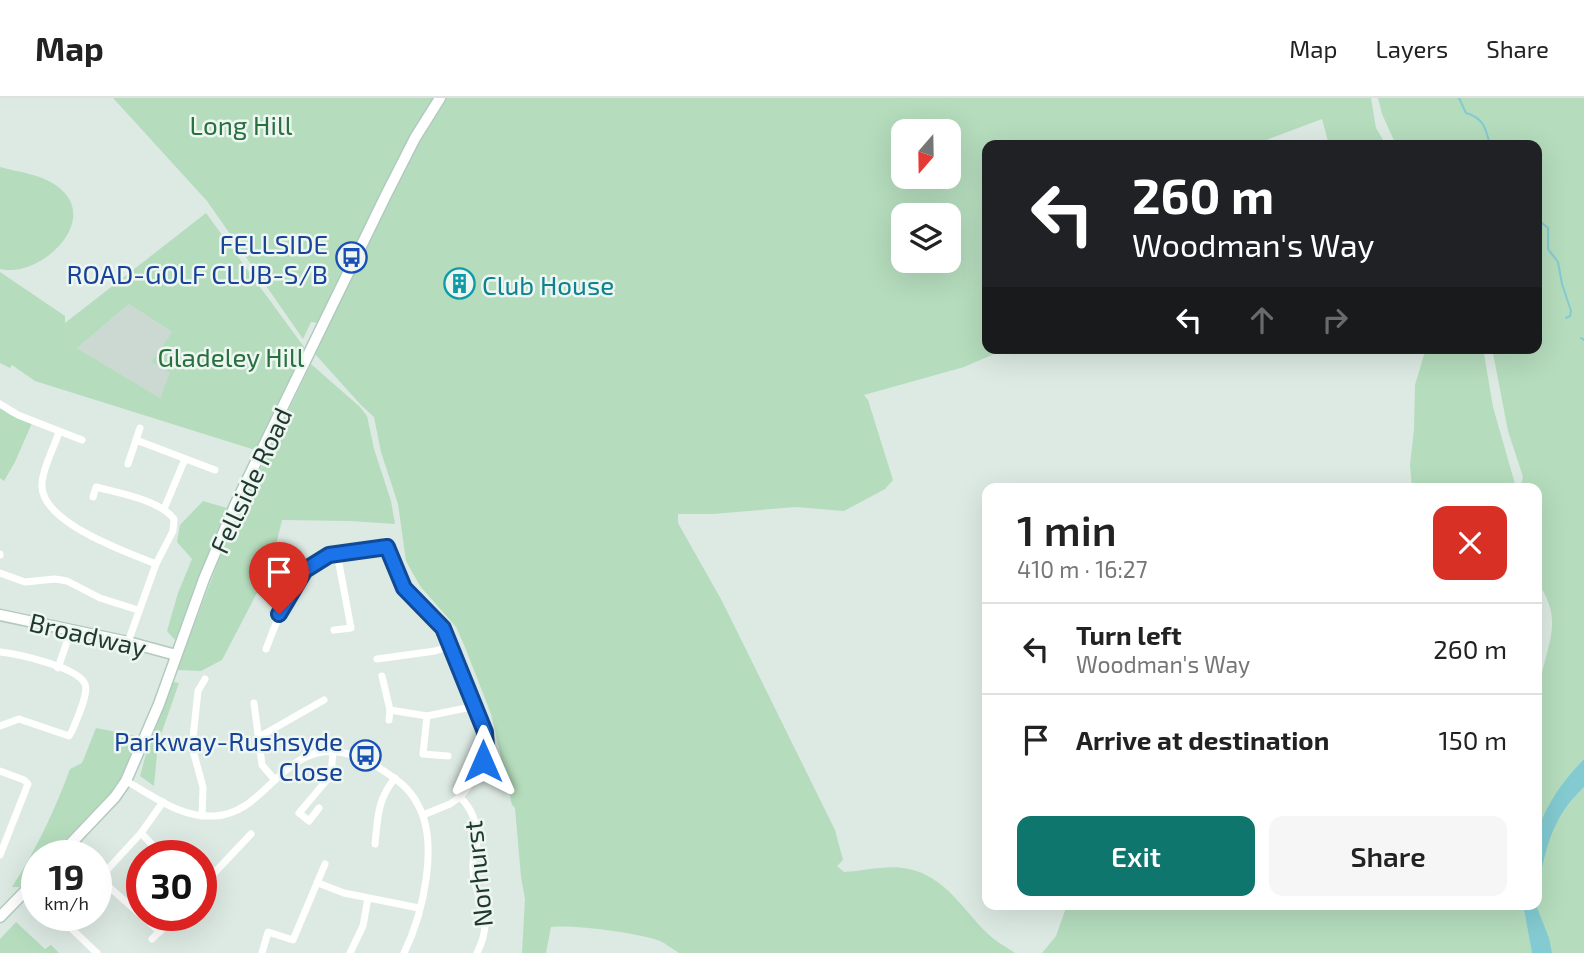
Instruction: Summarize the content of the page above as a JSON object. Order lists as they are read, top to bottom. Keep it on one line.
{"streets":{"street":["Fellside Road","Broadway","Norhurst"]},"crossings":[["Fellside Road","Broadway"]],"parks":["Long Hill","Gladeley Hill"],"places":{"bus stop":["FELLSIDE ROAD-GOLF CLUB-S/B","Parkway-Rushsyde Close"],"building":["Club House"]},"north":"bottom","page":{"header":"Map","nav":["Map","Layers","Share"],"turn":["260 m","Woodman's Way"],"heading":["1 min","410 m · 16:27"],"list":[{"name":"Turn left","note":"Woodman's Way","value":"260 m"},{"name":"Arrive at destination","value":"150 m"}],"buttons":["Exit","Share"],"speed":"19 km/h","limit":"30"}}
